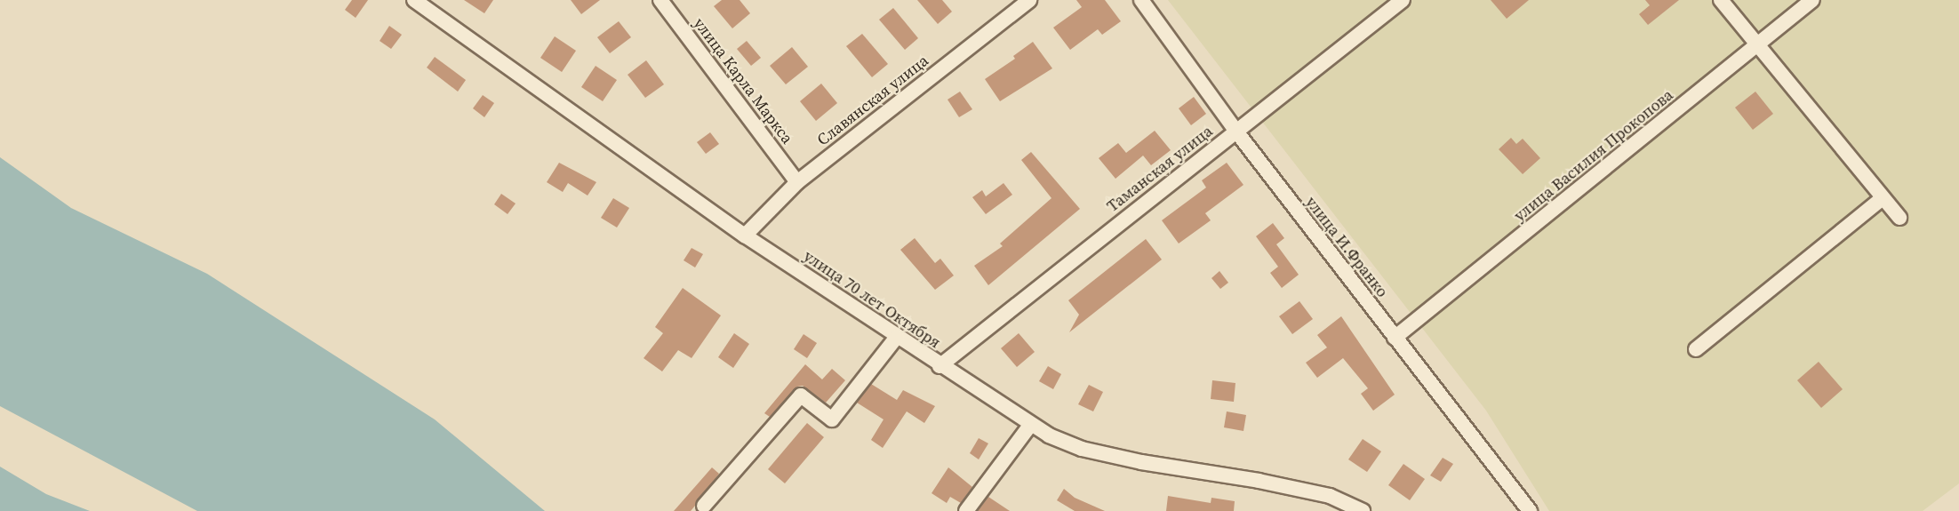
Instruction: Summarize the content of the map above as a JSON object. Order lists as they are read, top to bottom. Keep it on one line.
{"streets":{"street":["улица Карла Маркса","Славянская улица","улица Василия Прокопова","Таманская улица","улица И.Франко","улица 70 лет Октября"]},"crossings":[["улица Карла Маркса","Славянская улица"],["Славянская улица","улица 70 лет Октября"],["улица Василия Прокопова","улица И.Франко"],["Таманская улица","улица И.Франко"],["Таманская улица","улица 70 лет Октября"]]}
